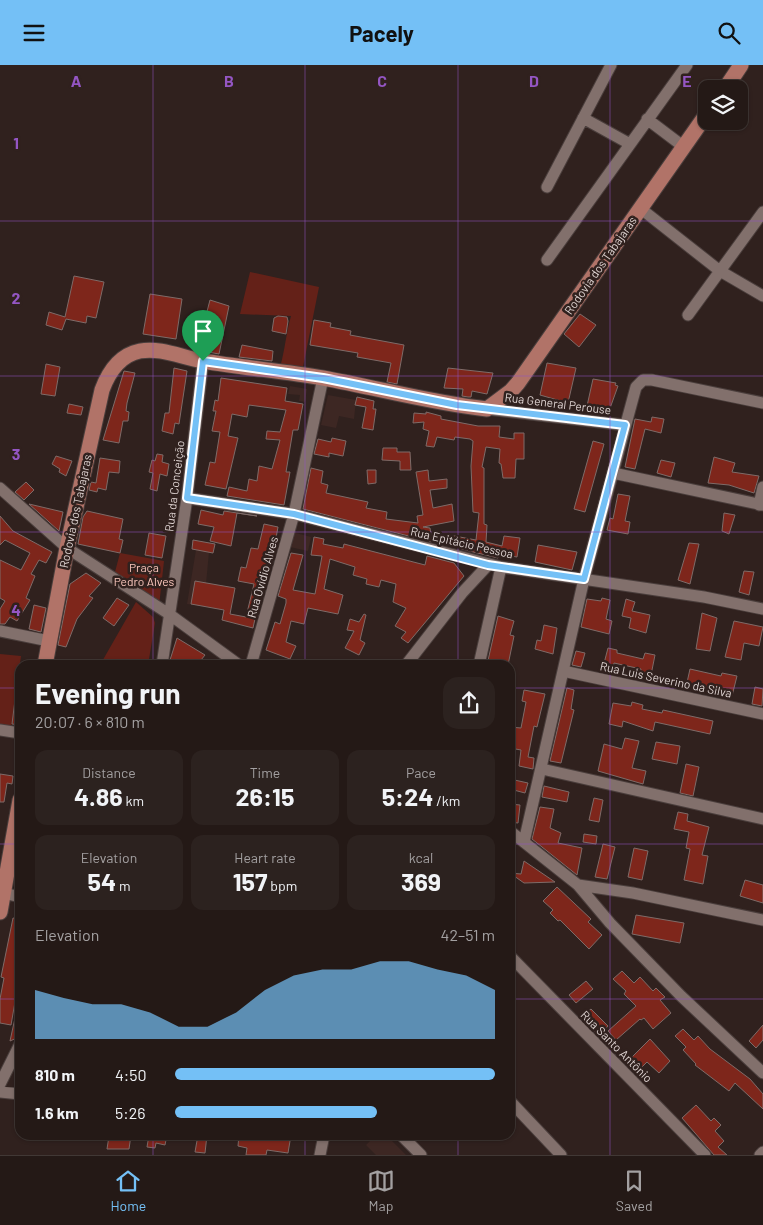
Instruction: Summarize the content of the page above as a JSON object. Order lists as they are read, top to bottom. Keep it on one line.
{"streets":{"main road":["Rodovia dos Tabajaras"],"street":["Rua General Perouse","Rua da Conceição","Rua Epitácio Pessoa","Rua Ovídio Alves","Rua Luis Severino da Silva","Rua Santo Antônio"]},"crossings":[["Rodovia dos Tabajaras","Rua General Perouse"],["Rodovia dos Tabajaras","Rua da Conceição"],["Rua da Conceição","Rua Epitácio Pessoa"],["Rua Epitácio Pessoa","Rua Ovídio Alves"]],"parks":["Praça Pedro Alves"],"page":{"header":"Pacely","heading":["Evening run","20:07 · 6 × 810 m"],"stats":[["Distance","4.86 km"],["Time","26:15"],["Pace","5:24 /km"],["Elevation","54 m"],["Heart rate","157 bpm"],["kcal","369"]],"chart":["Elevation","42–51 m"],"list":[{"name":"810 m","note":"4:50"},{"name":"1.6 km","note":"5:26"}],"tabs":["Home","Map","Saved"]},"grid":{"columns":["A","B","C","D","E"],"rows":["1","2","3","4"]}}
